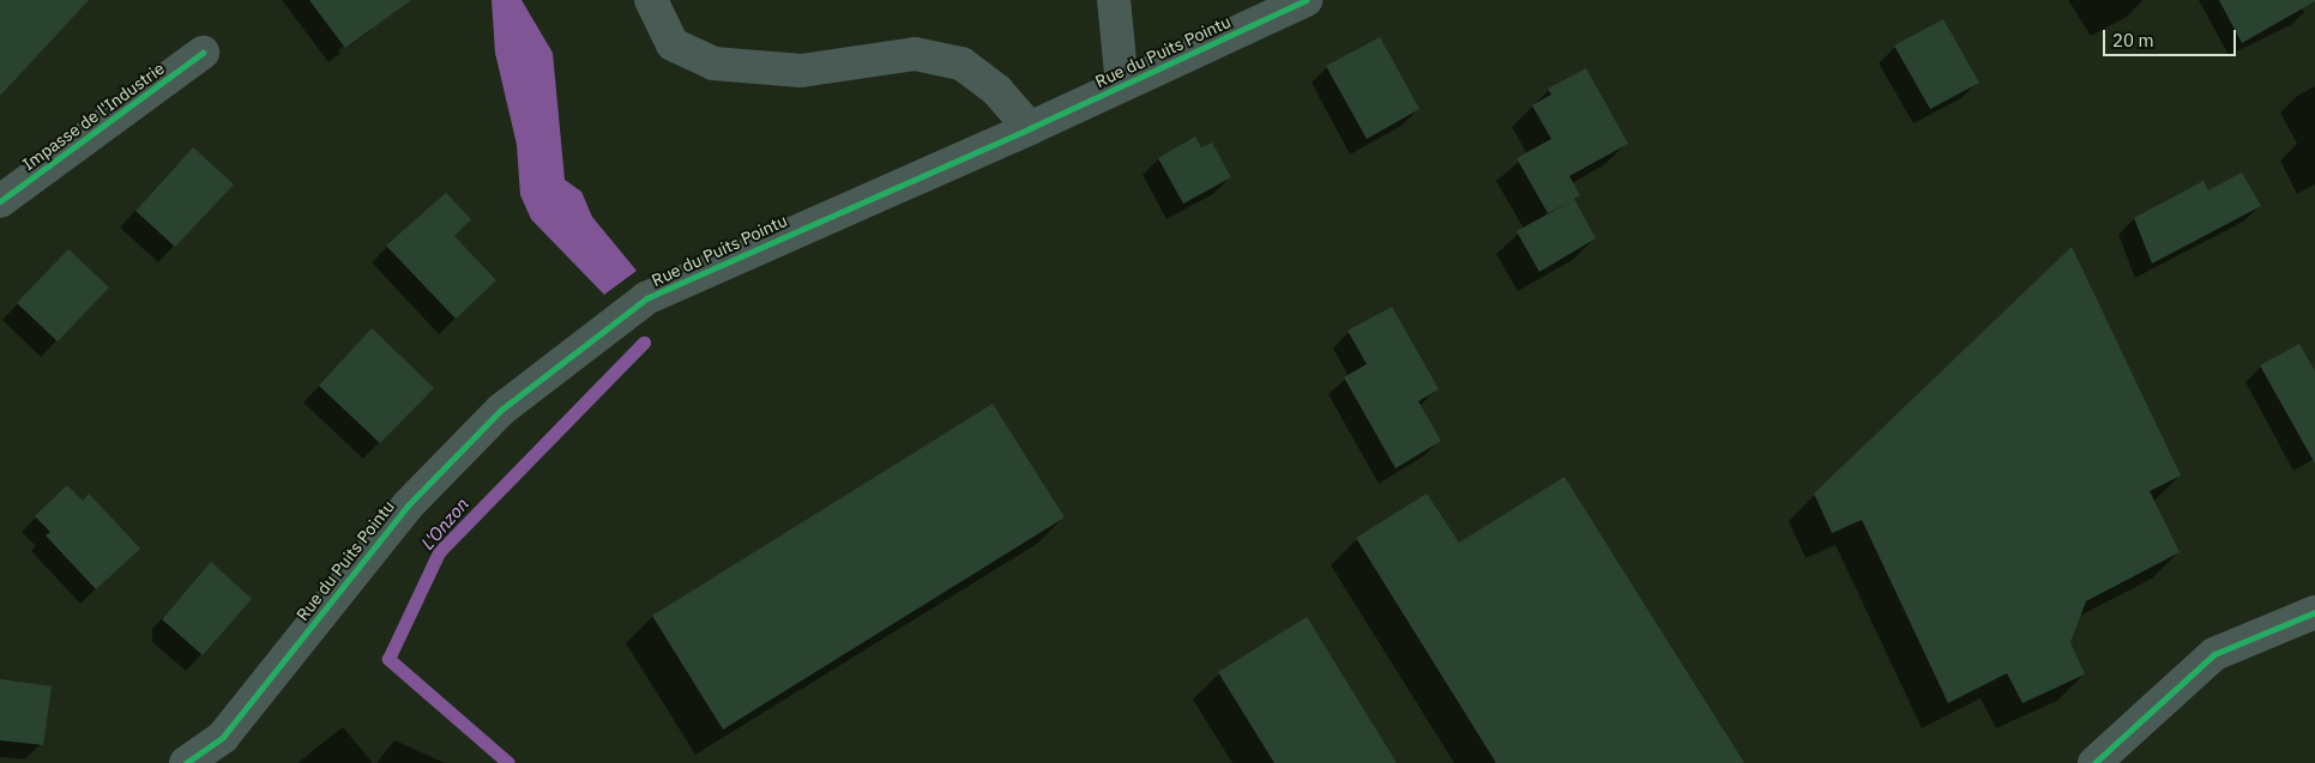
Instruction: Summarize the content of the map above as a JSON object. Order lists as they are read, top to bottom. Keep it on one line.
{"streets":{"street":["Rue du Puits Pointu","Impasse de l'Industrie"]},"water":["L'Onzon"],"scale_bar":"20 m"}
